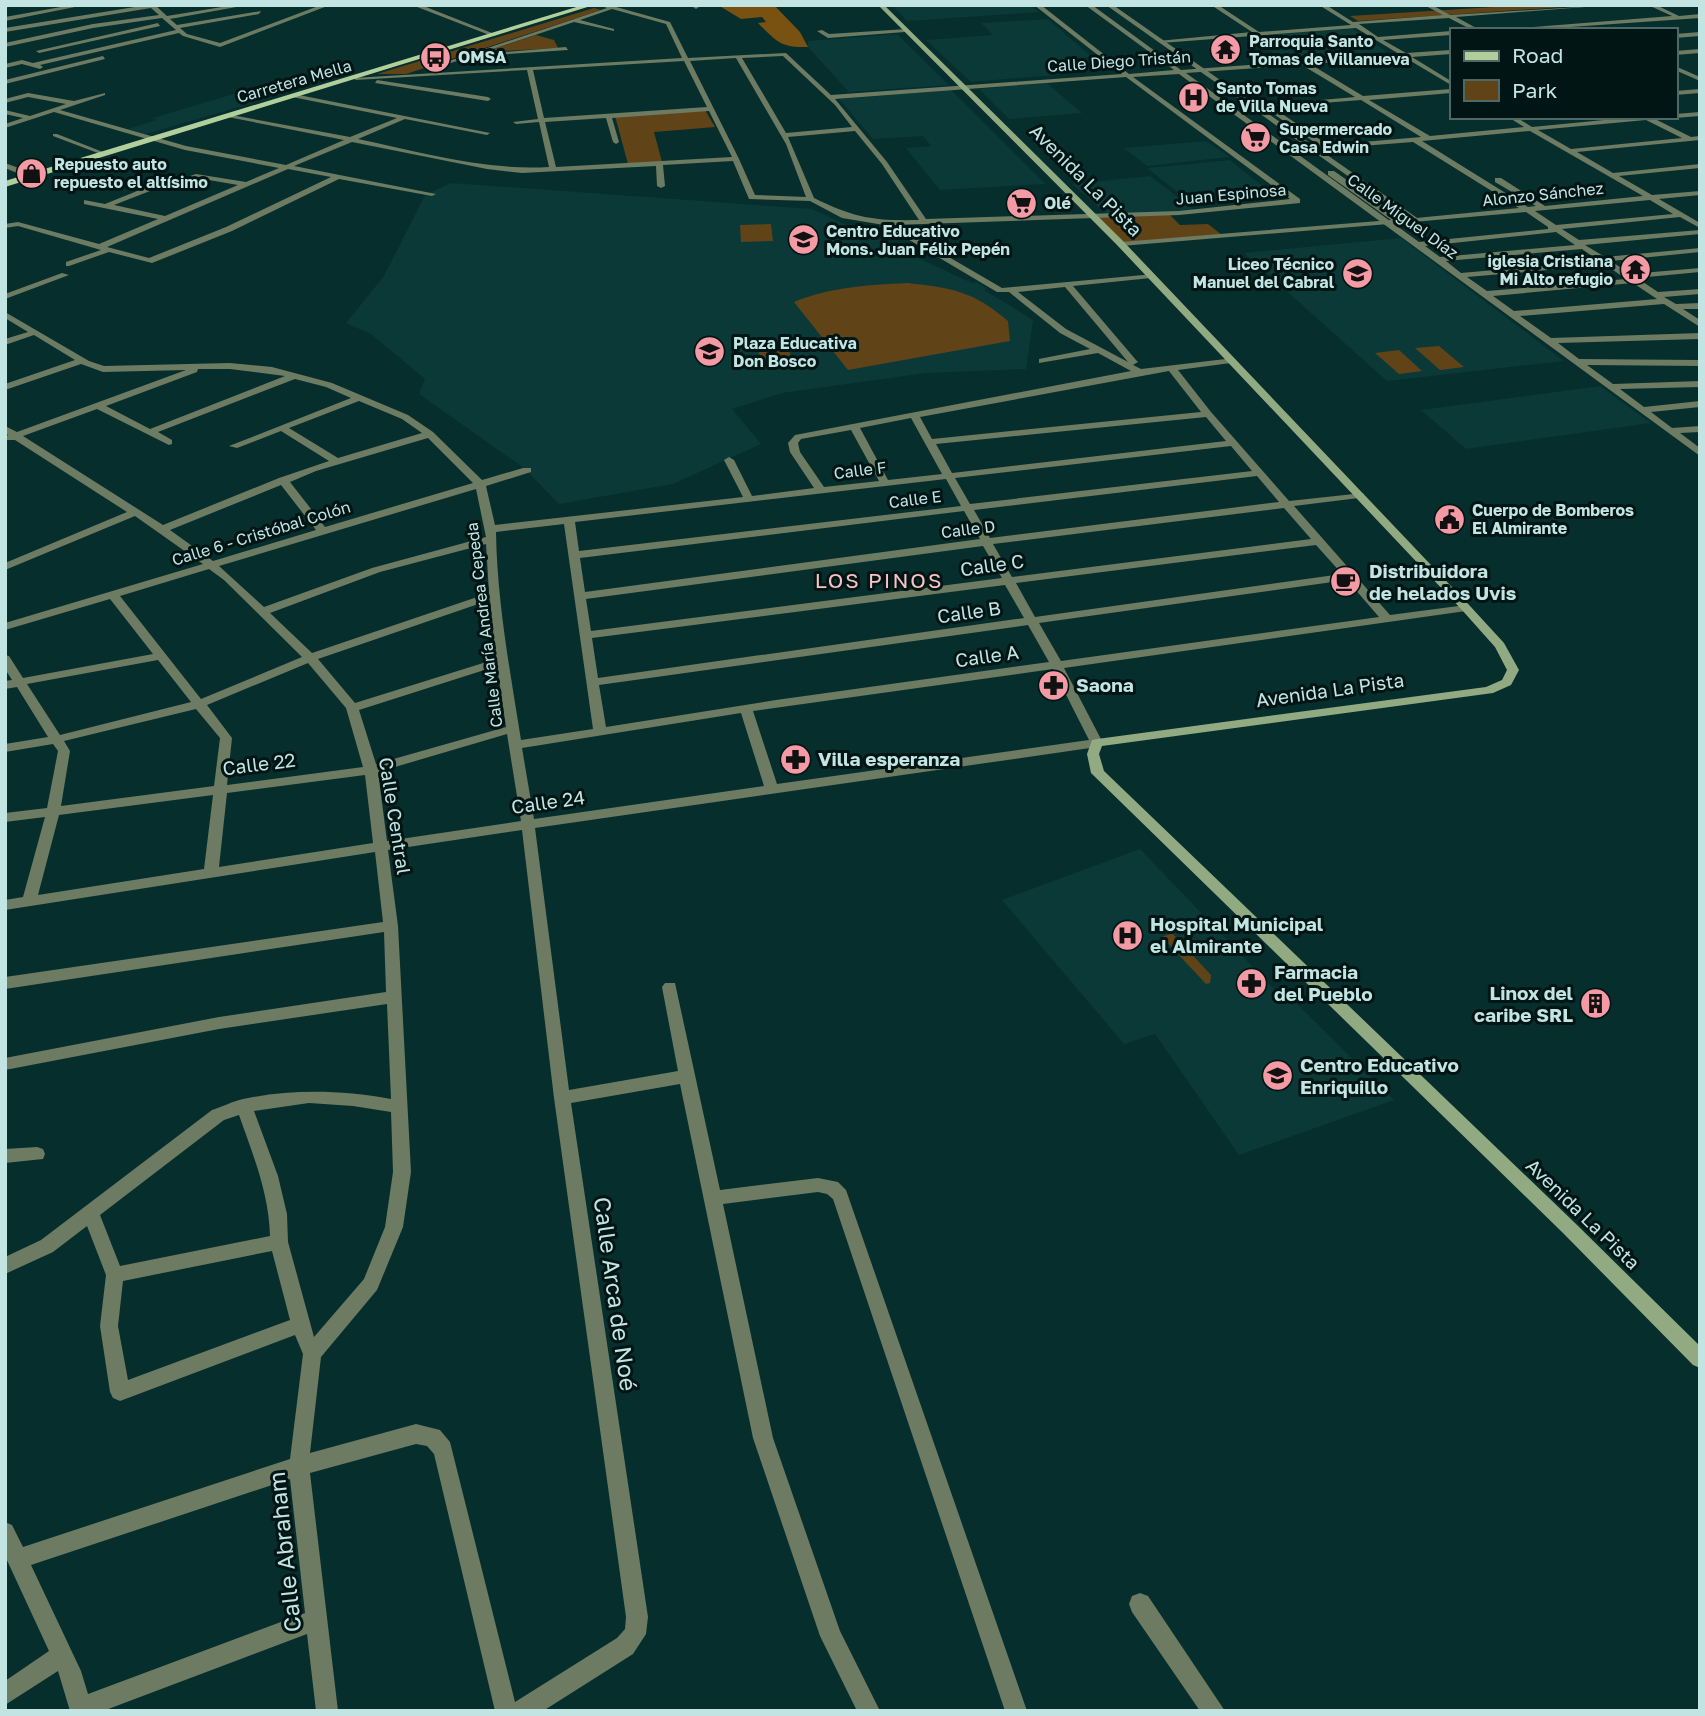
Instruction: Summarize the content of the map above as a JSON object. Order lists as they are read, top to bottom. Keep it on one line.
{"streets":{"main road":["Carretera Mella","Avenida La Pista"],"street":["Calle Diego Tristán","Juan Espinosa","Alonzo Sánchez","Calle Miguel Díaz","Calle F","Calle E","Calle D","Calle 6 - Cristóbal Colón","Calle C","Calle B","Calle María Andrea Cepeda","Calle A","Calle 22","Calle 24","Calle Central","Calle Arca de Noé","Calle Abraham"]},"crossings":[["Calle Diego Tristán","Avenida La Pista"],["Calle Diego Tristán","Juan Espinosa"],["Calle Diego Tristán","Calle Miguel Díaz"],["Avenida La Pista","Juan Espinosa"],["Avenida La Pista","Alonzo Sánchez"],["Avenida La Pista","Calle D"],["Avenida La Pista","Calle A"],["Avenida La Pista","Calle 24"],["Alonzo Sánchez","Calle Miguel Díaz"],["Calle F","Calle María Andrea Cepeda"],["Calle F","Calle Central"],["Calle 6 - Cristóbal Colón","Calle María Andrea Cepeda"],["Calle 6 - Cristóbal Colón","Calle Central"],["Calle María Andrea Cepeda","Calle A"],["Calle María Andrea Cepeda","Calle 22"],["Calle María Andrea Cepeda","Calle 24"],["Calle María Andrea Cepeda","Calle Arca de Noé"],["Calle 22","Calle Central"],["Calle 24","Calle Central"],["Calle 24","Calle Arca de Noé"],["Calle Central","Calle Abraham"]],"districts":["LOS PINOS"],"places":{"temple":["Parroquia Santo Tomas de Villanueva","iglesia Cristiana Mi Alto refugio"],"bus stop":["OMSA"],"hospital":["Santo Tomas de Villa Nueva","Hospital Municipal el Almirante"],"supermarket":["Supermercado Casa Edwin","Olé"],"shop":["Repuesto auto repuesto el altísimo"],"school or university":["Centro Educativo Mons. Juan Félix Pepén","Liceo Técnico Manuel del Cabral","Plaza Educativa Don Bosco","Centro Educativo Enriquillo"],"public building":["Cuerpo de Bomberos El Almirante"],"cafe":["Distribuidora de helados Uvis"],"pharmacy":["Saona","Villa esperanza","Farmacia del Pueblo"],"building":["Linox del caribe SRL"]},"legend":["Road","Park"]}
